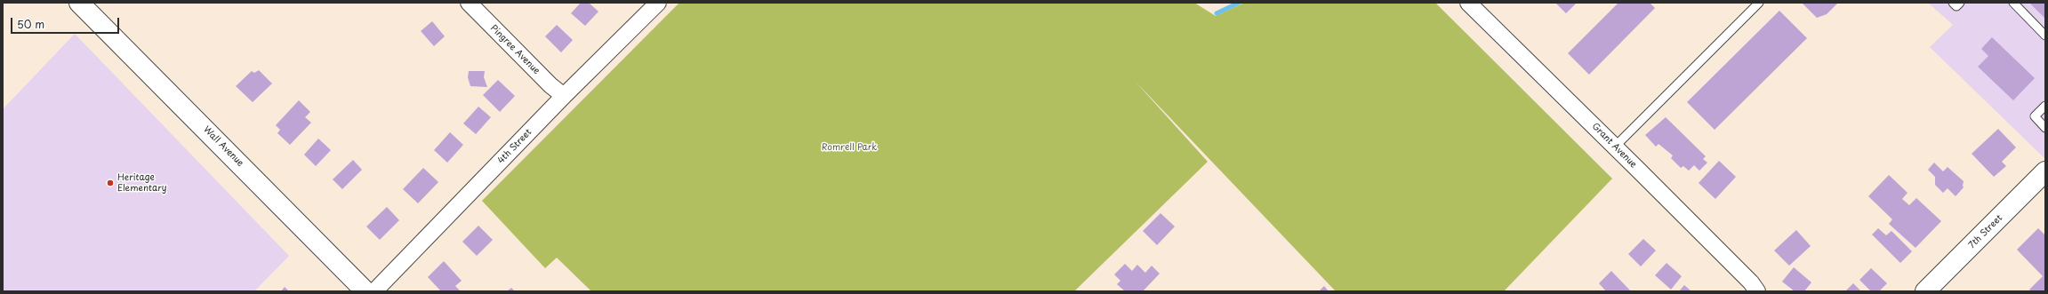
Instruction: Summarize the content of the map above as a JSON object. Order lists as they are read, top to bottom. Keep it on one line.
{"streets":{"main road":["Wall Avenue","7th Street"],"street":["Pingree Avenue","Grant Avenue","4th Street"]},"crossings":[["Pingree Avenue","4th Street"]],"parks":["Romrell Park"],"places":["Heritage Elementary"],"scale_bar":"50 m"}
